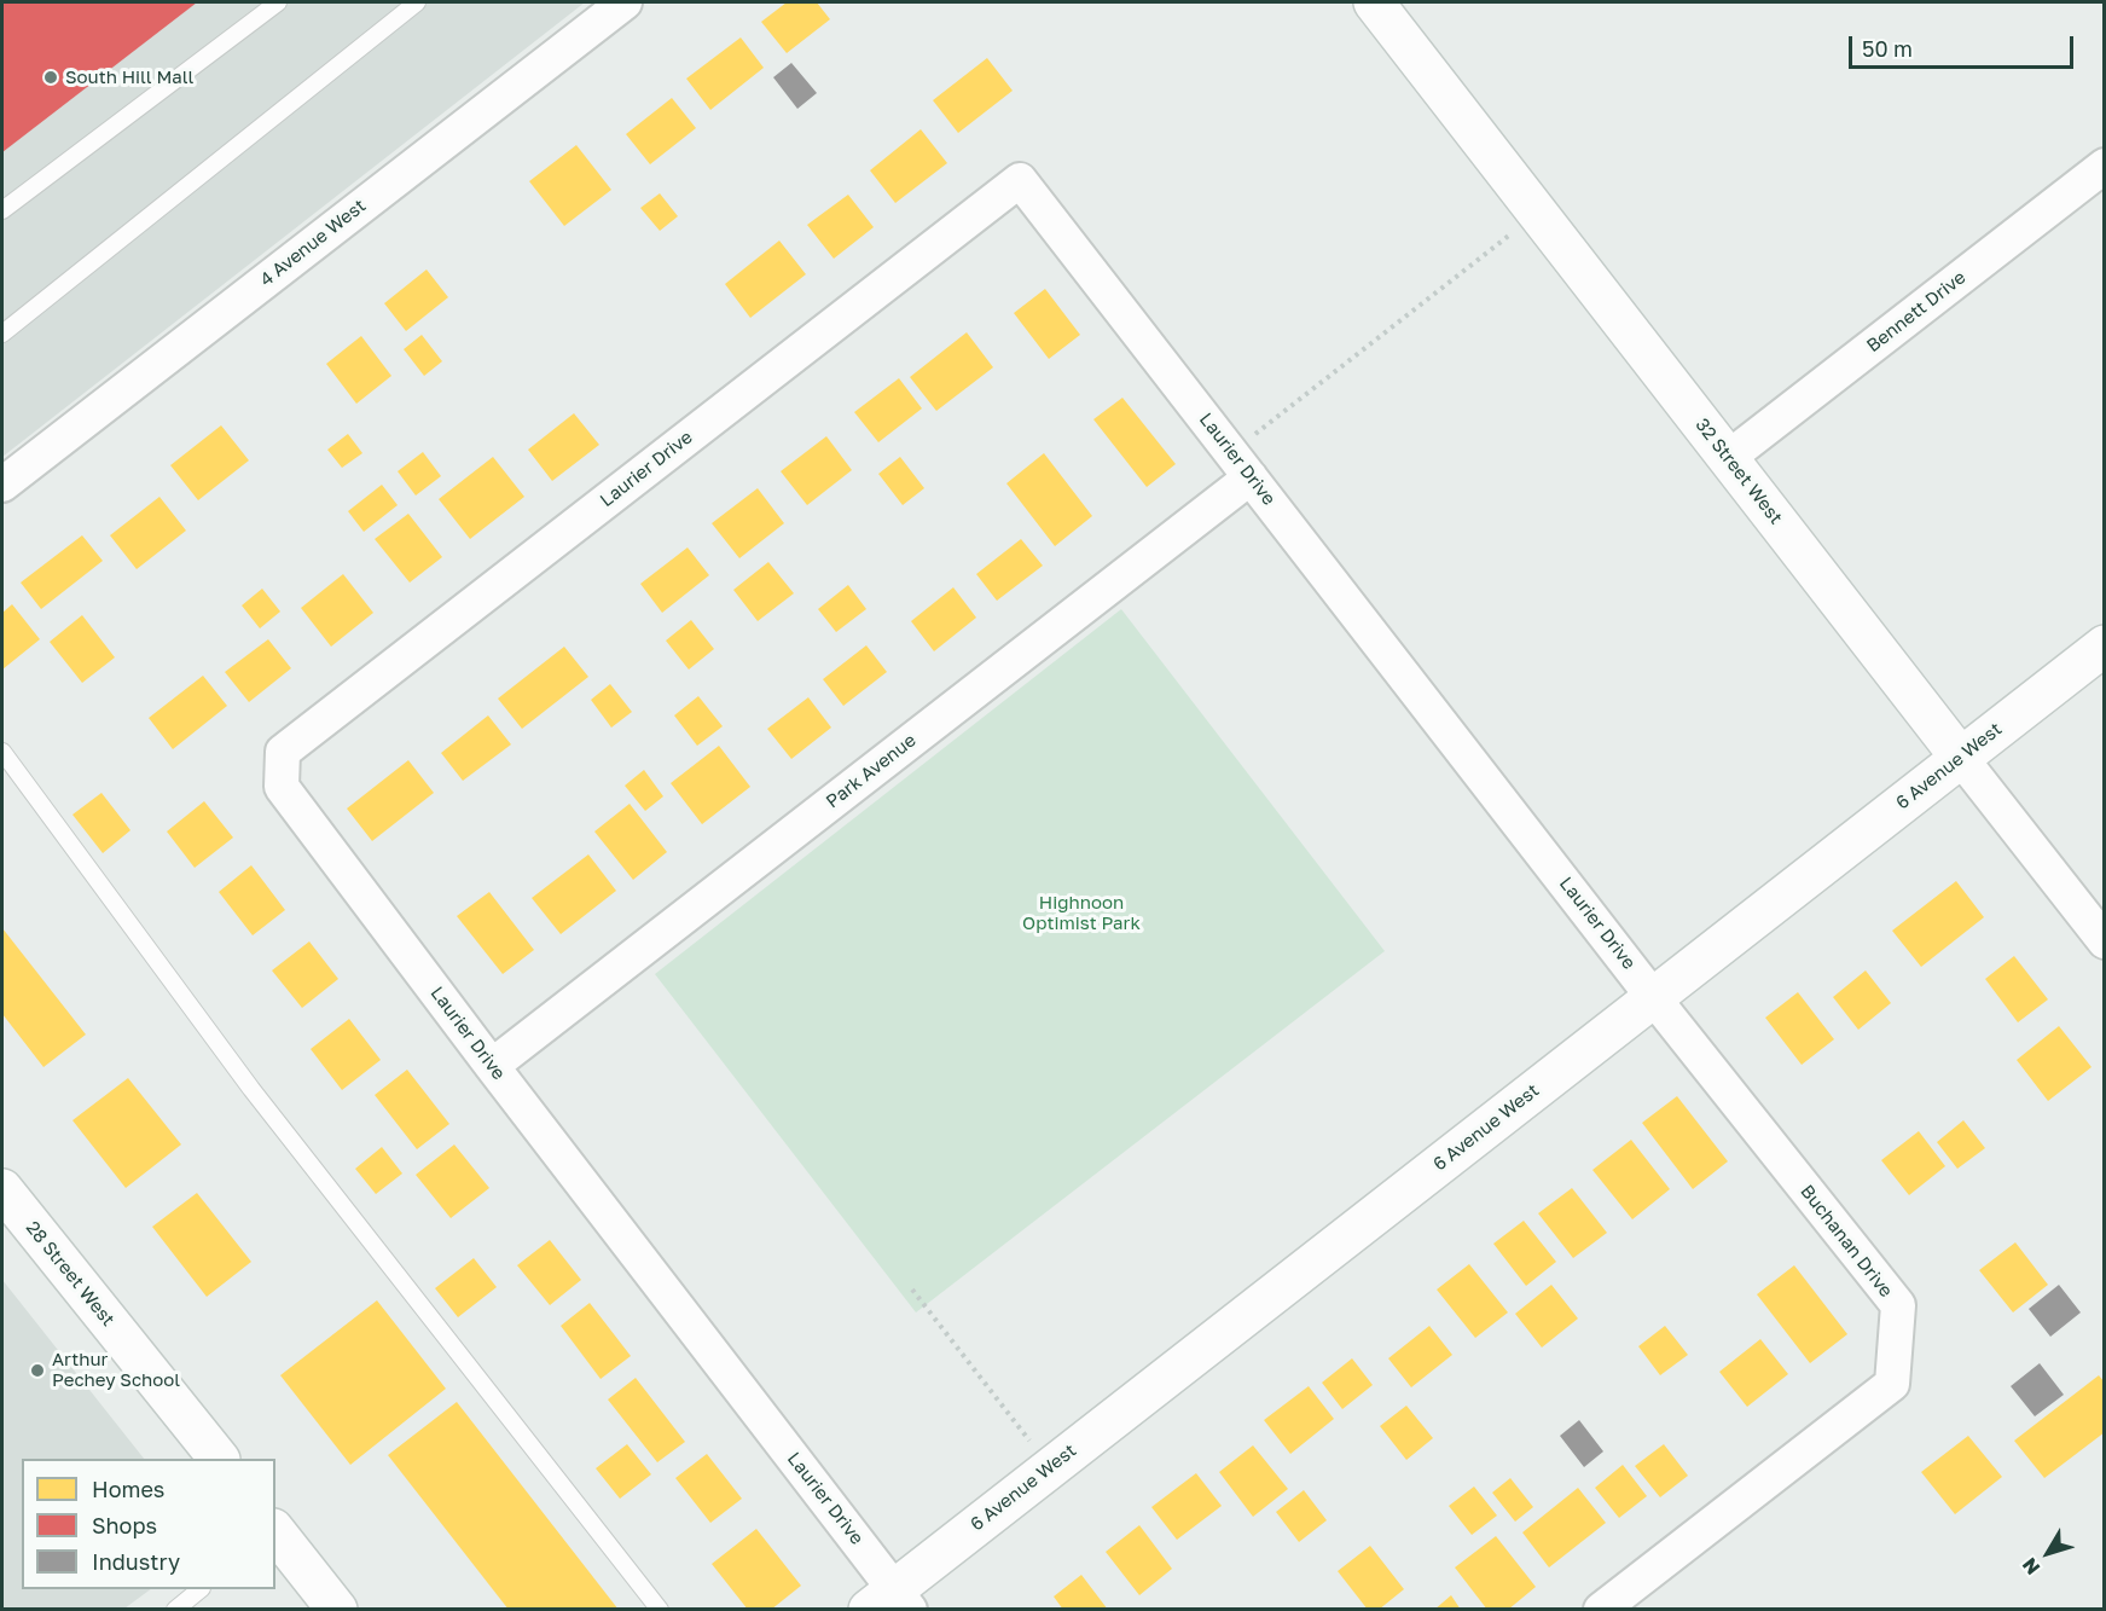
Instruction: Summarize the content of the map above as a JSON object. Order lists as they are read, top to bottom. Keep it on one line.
{"streets":{"street":["4 Avenue West","Bennett Drive","Laurier Drive","32 Street West","6 Avenue West","Park Avenue","Buchanan Drive","28 Street West"]},"crossings":[["Bennett Drive","32 Street West"],["Laurier Drive","6 Avenue West"],["Laurier Drive","Park Avenue"],["Laurier Drive","Buchanan Drive"],["32 Street West","6 Avenue West"],["6 Avenue West","Buchanan Drive"]],"parks":["Highnoon Optimist Park"],"places":["South Hill Mall","Arthur Pechey School"],"legend":["Homes","Shops","Industry"],"scale_bar":"50 m","north":"bottom left"}
